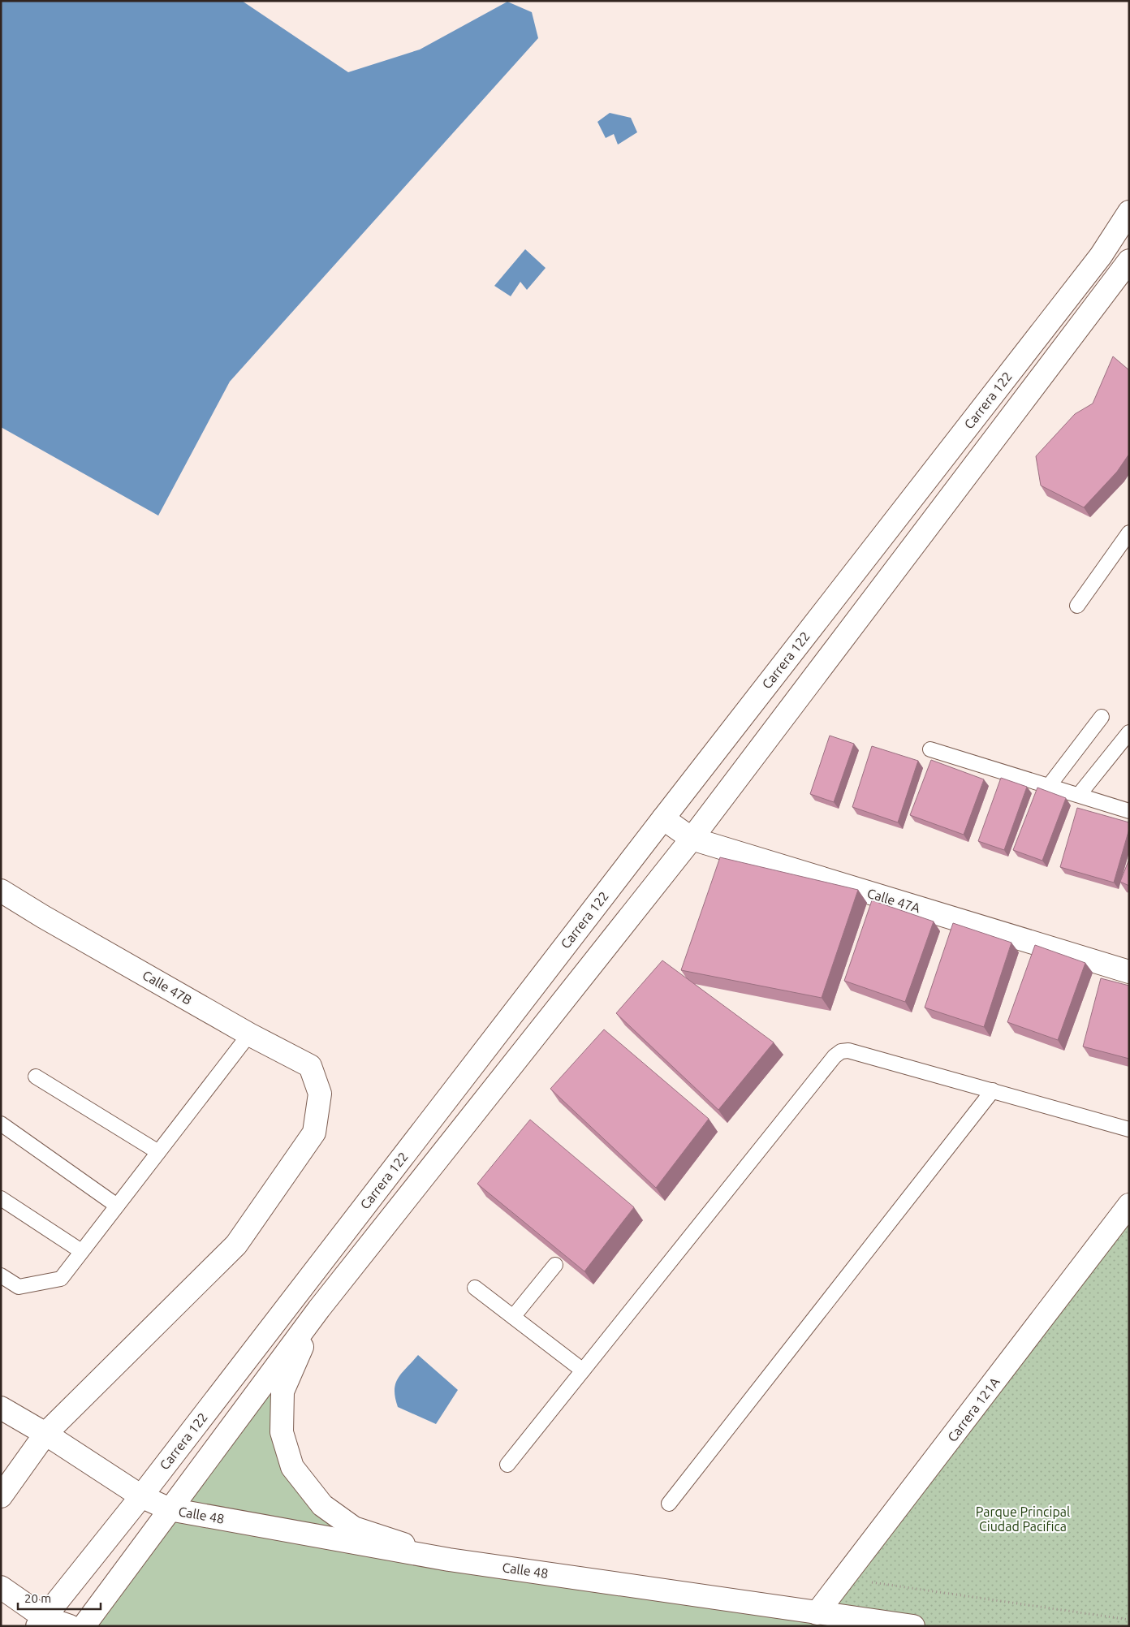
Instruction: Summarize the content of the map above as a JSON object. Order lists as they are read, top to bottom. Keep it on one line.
{"streets":{"street":["Carrera 122","Calle 47A","Calle 47B","Carrera 121A","Calle 48"]},"crossings":[["Carrera 122","Calle 47A"],["Carrera 122","Calle 48"],["Calle 47B","Calle 48"],["Carrera 121A","Calle 48"]],"parks":["Parque Principal Ciudad Pacifica"],"scale_bar":"20 m"}
